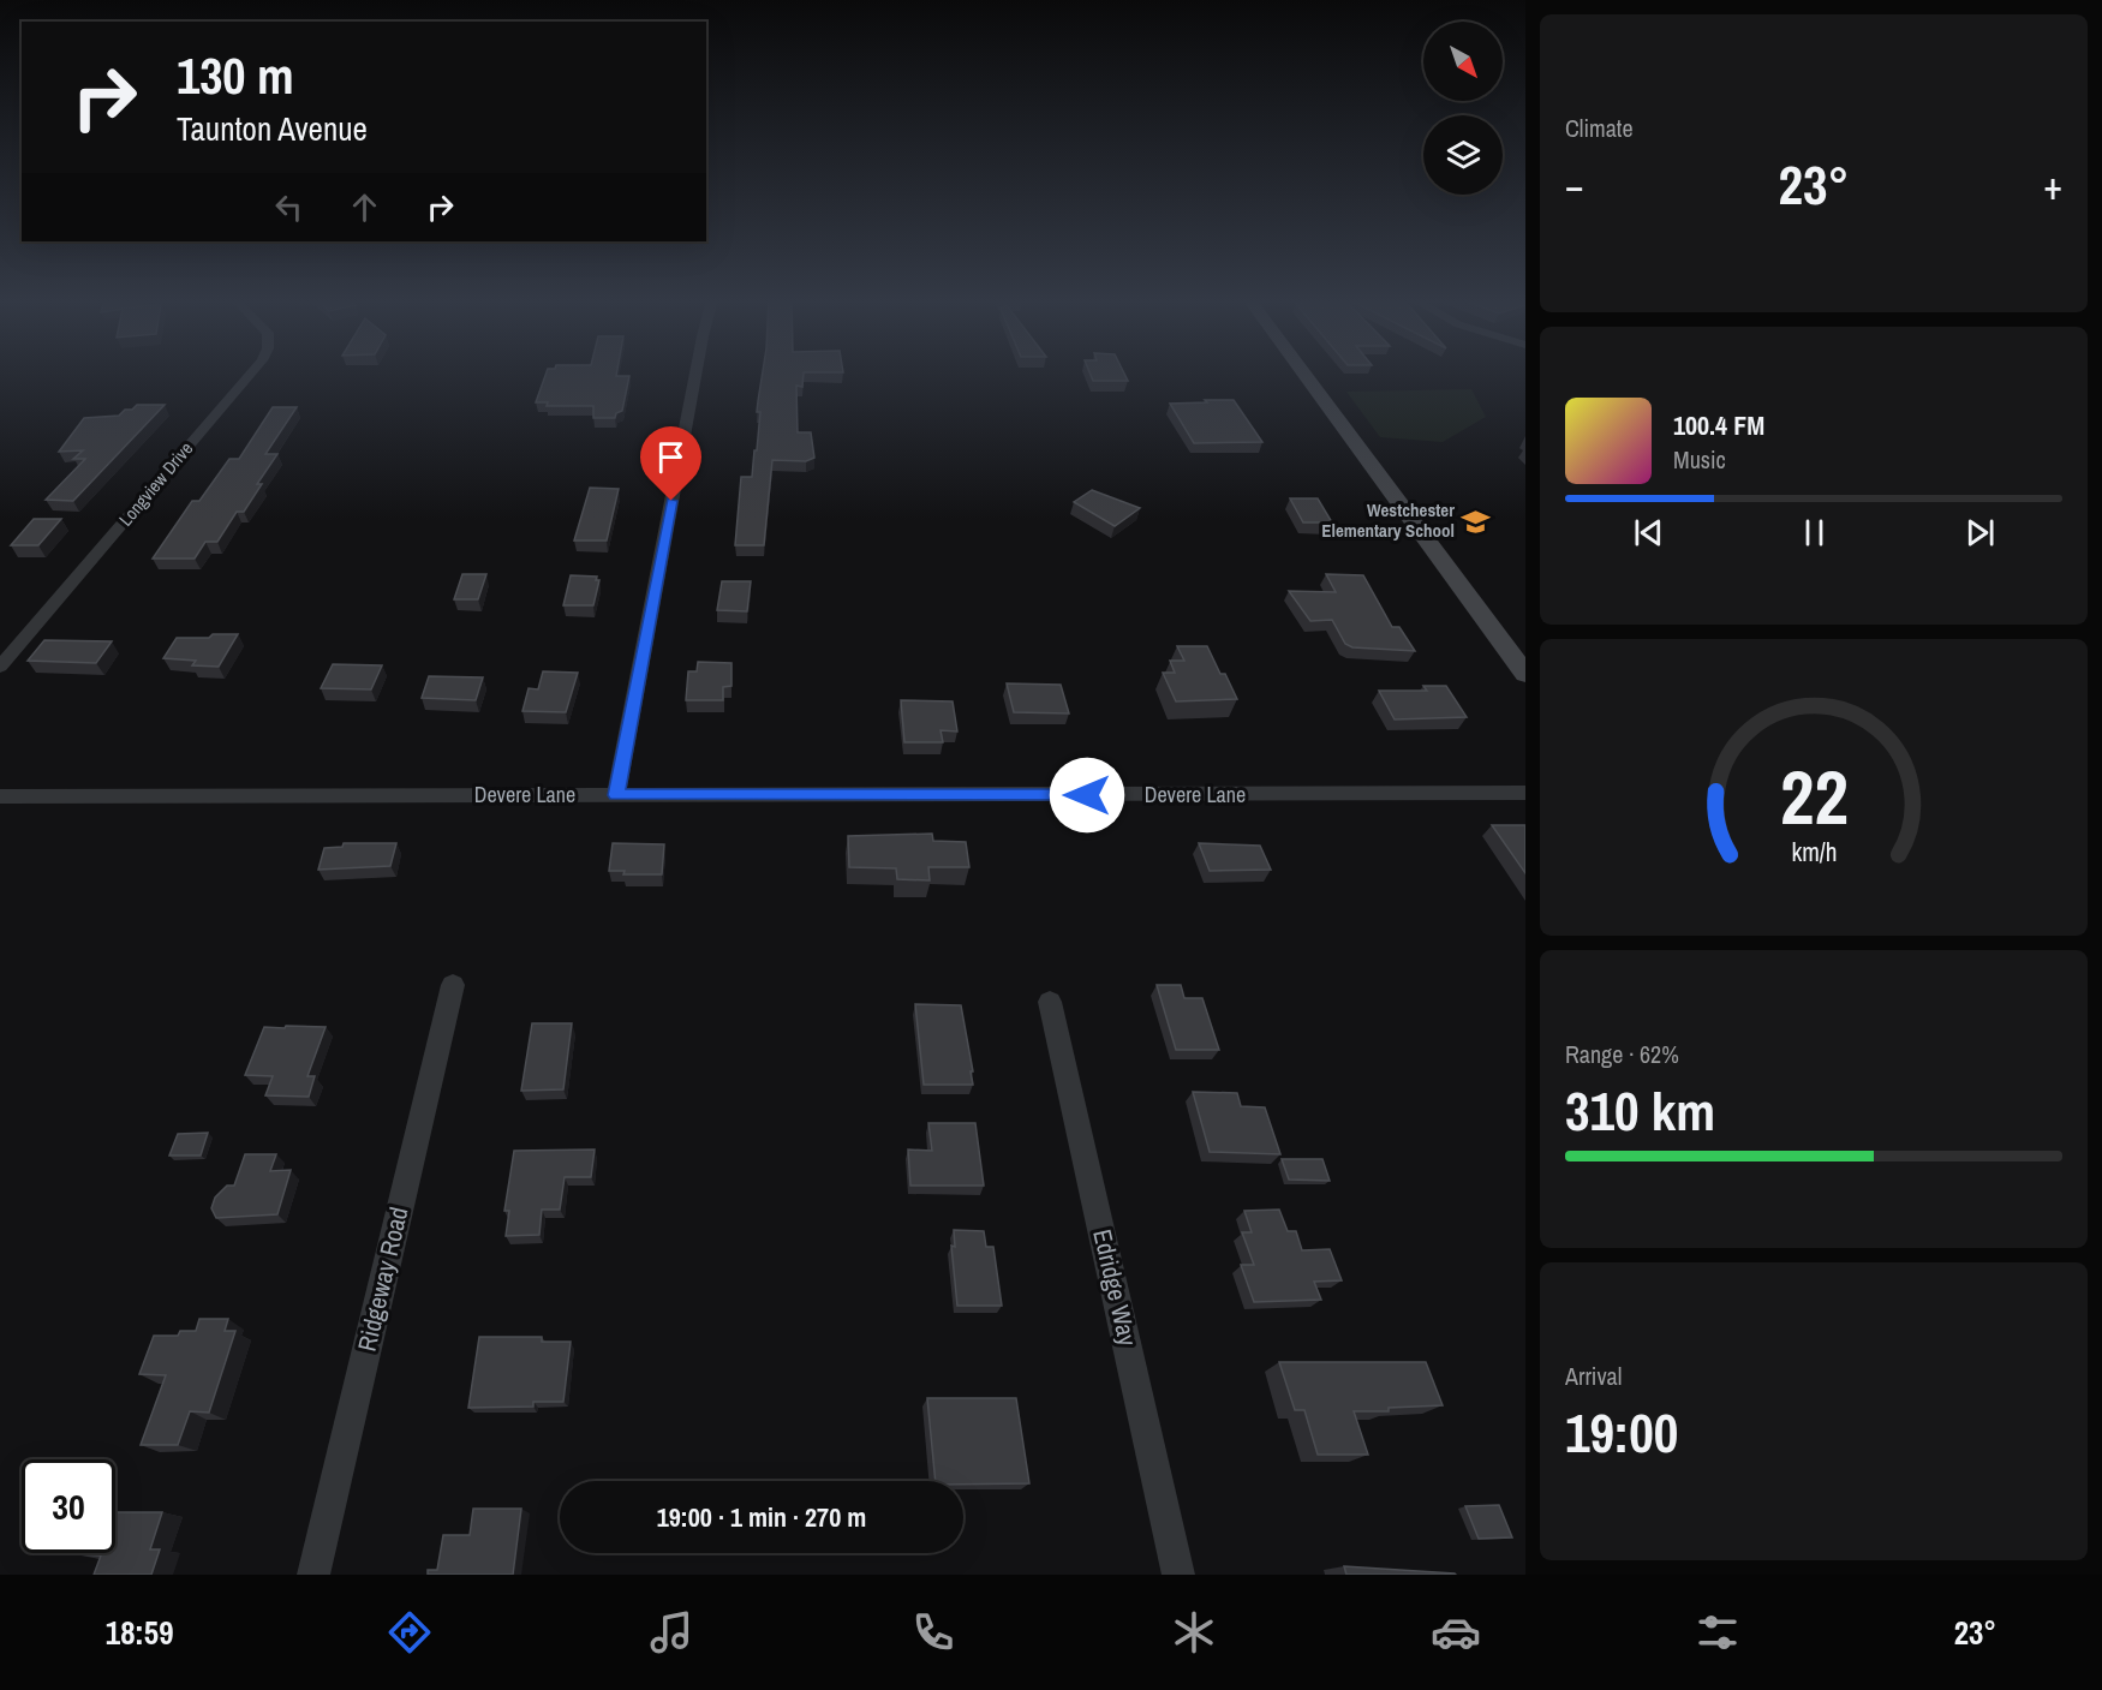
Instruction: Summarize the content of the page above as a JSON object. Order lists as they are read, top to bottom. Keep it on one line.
{"streets":{"street":["Longview Drive","Devere Lane","Ridgeway Road","Edridge Way"]},"places":{"school or university":["Westchester Elementary School"]},"north":"bottom right","page":{"tile":["Climate",["Range · 62%","310 km"],["Arrival","19:00"]],"turn":["130 m","Taunton Avenue"],"heat":["−","23°","+"],"song":["100.4 FM","Music"],"limit":"30","trip":"19:00 · 1 min · 270 m","tabs":["18:59","23°"],"gauge":["22","km/h"]}}
